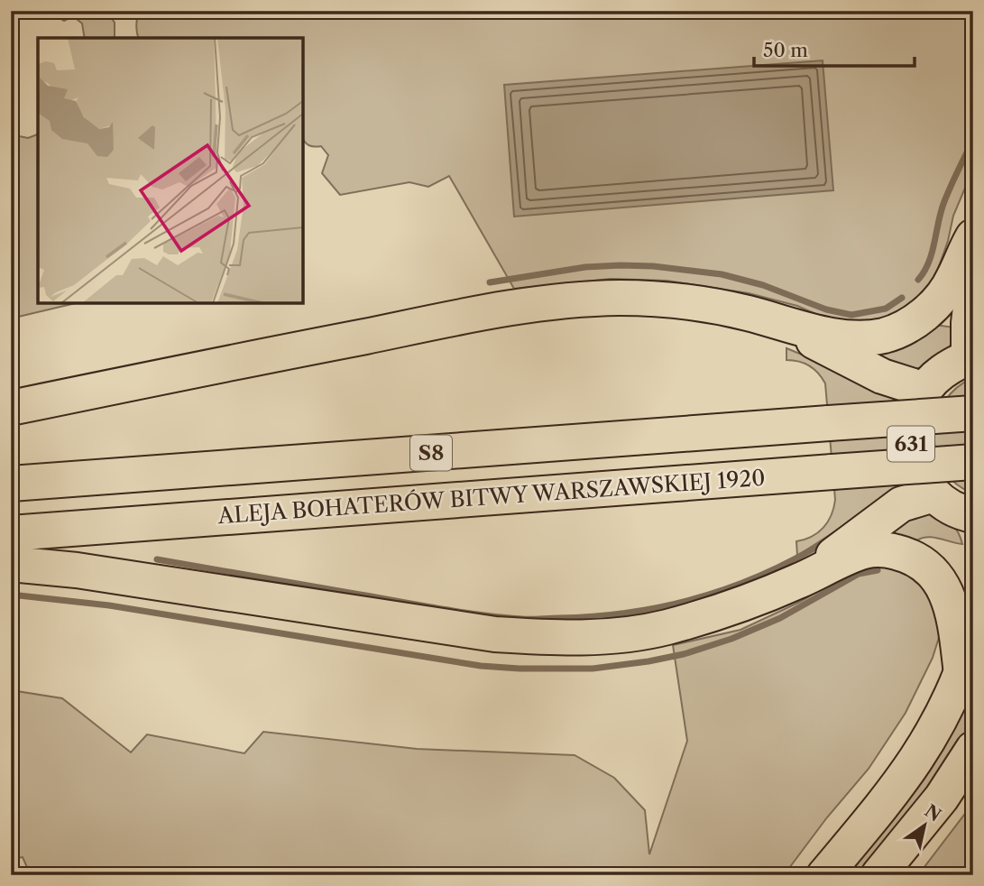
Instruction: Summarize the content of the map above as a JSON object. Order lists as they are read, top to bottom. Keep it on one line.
{"streets":{"main road":["631","S8","ALEJA BOHATERÓW BITWY WARSZAWSKIEJ 1920"]},"scale_bar":"50 m","north":"top right"}
